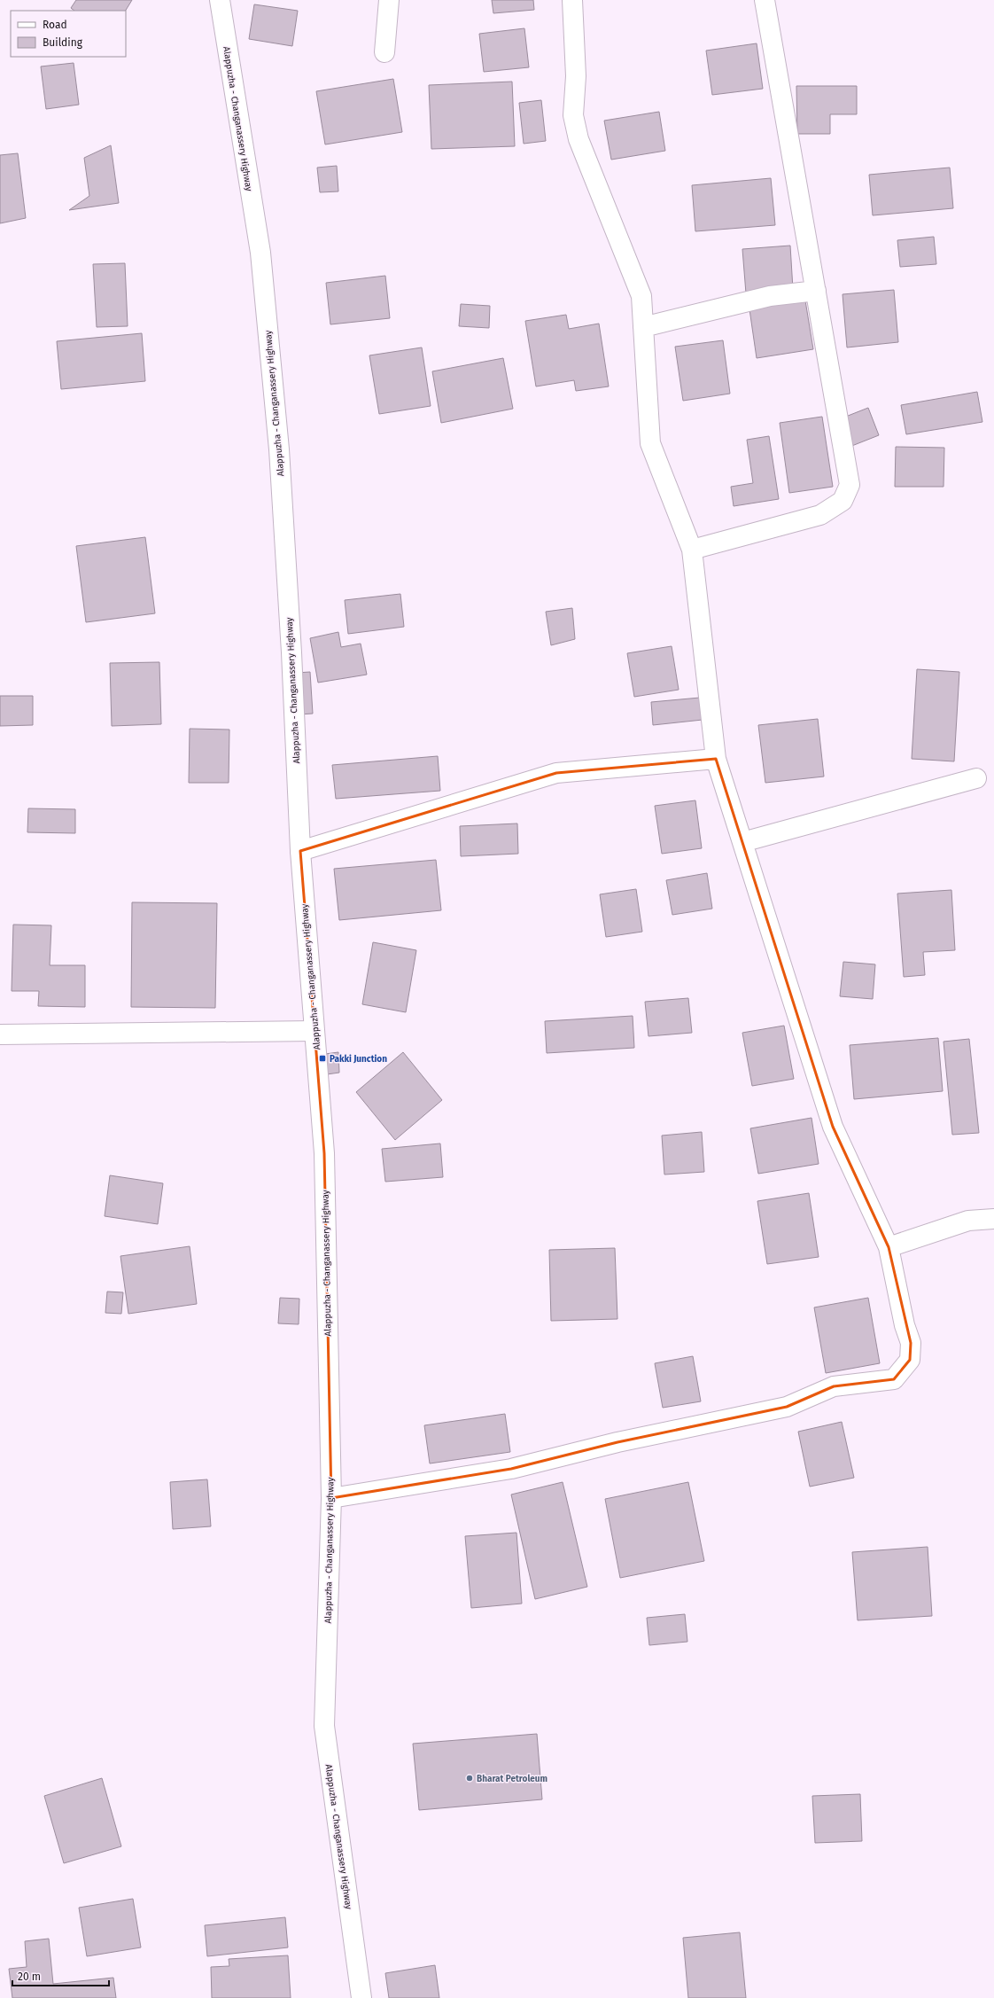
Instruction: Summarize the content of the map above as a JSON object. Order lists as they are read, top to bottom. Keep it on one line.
{"streets":{"street":["Alappuzha - Changanassery Highway"]},"places":{"transit":["Pakki Junction"],"other":["Bharat Petroleum"]},"legend":["Road","Building"],"scale_bar":"20 m"}
